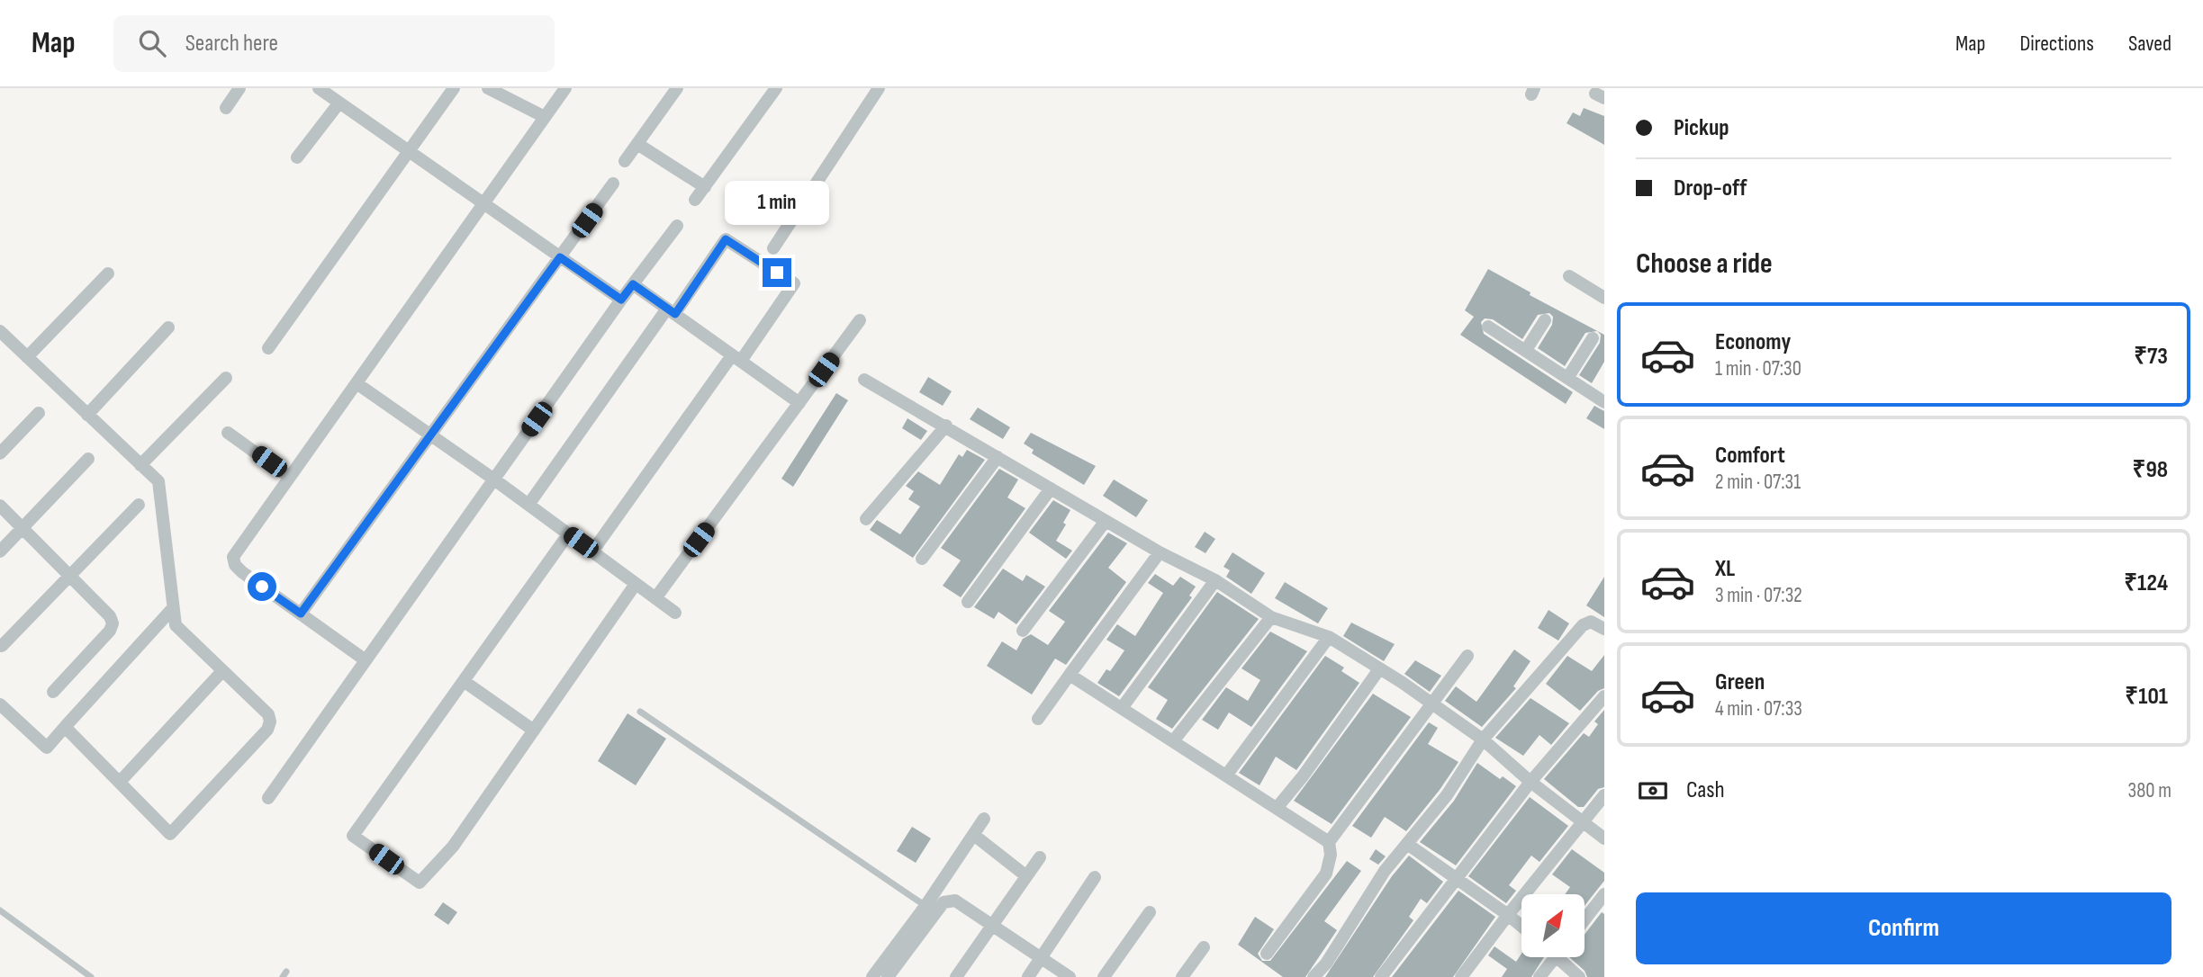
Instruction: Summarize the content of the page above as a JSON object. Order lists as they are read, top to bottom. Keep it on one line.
{"north":"top right","page":{"header":"Map","search":"Search here","nav":["Map","Directions","Saved"],"banner":["Pickup","Drop-off"],"bubble":"1 min","heading":"Choose a ride","list":[{"name":"Economy","note":"1 min · 07:30","value":"₹73"},{"name":"Comfort","note":"2 min · 07:31","value":"₹98"},{"name":"XL","note":"3 min · 07:32","value":"₹124"},{"name":"Green","note":"4 min · 07:33","value":"₹101"}],"pay":["Cash","380 m"],"buttons":"Confirm"}}
